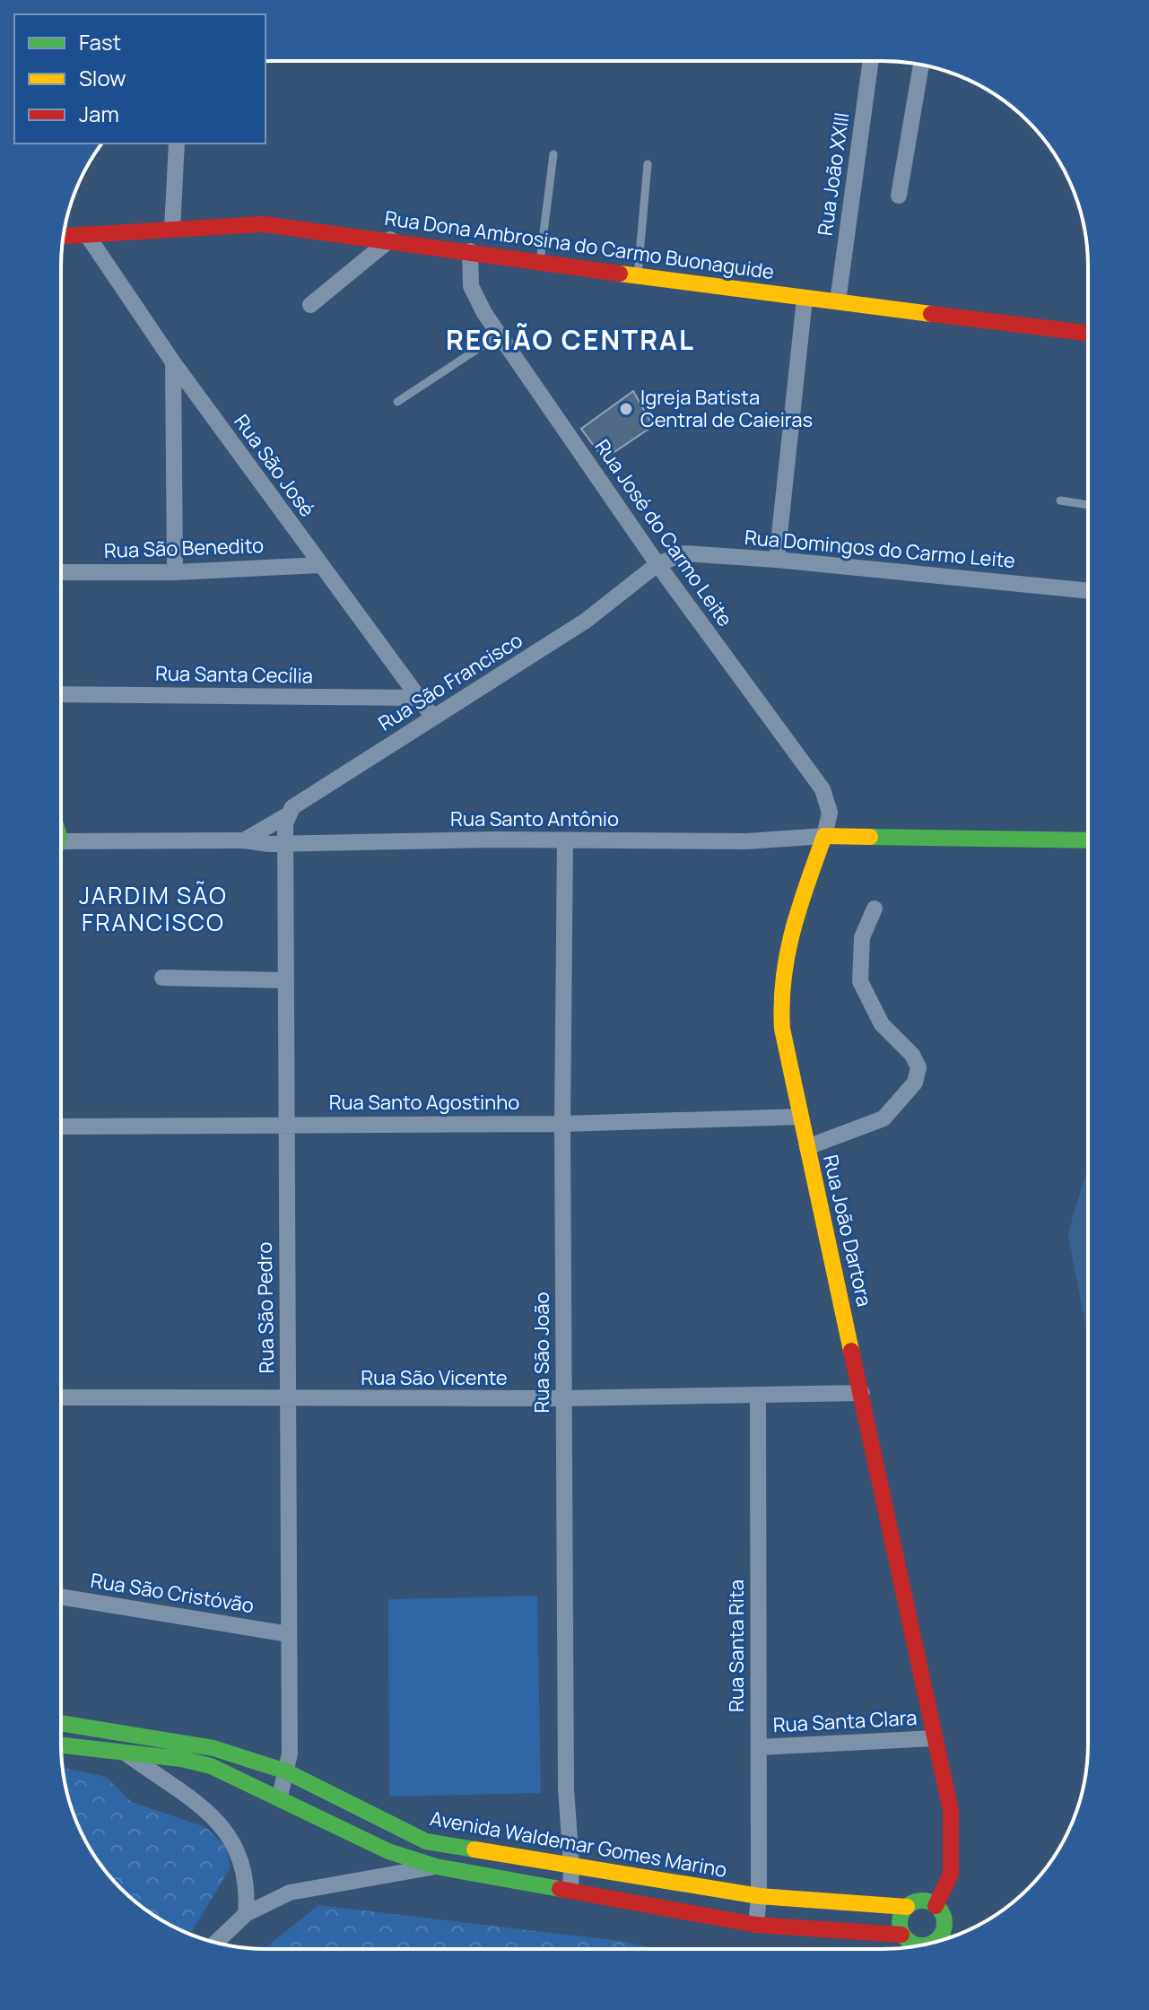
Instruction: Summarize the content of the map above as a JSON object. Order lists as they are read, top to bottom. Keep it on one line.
{"streets":{"street":["Rua João XXIII","Rua Dona Ambrosina do Carmo Buonaguide","Rua São José","Rua José do Carmo Leite","Rua São Benedito","Rua Domingos do Carmo Leite","Rua Santa Cecília","Rua São Francisco","Rua Santo Antônio","Rua Santo Agostinho","Rua João Dartora","Rua São Pedro","Rua São João","Rua São Vicente","Rua São Cristóvão","Rua Santa Rita","Rua Santa Clara","Avenida Waldemar Gomes Marino"]},"crossings":[["Rua João XXIII","Rua Dona Ambrosina do Carmo Buonaguide"],["Rua Dona Ambrosina do Carmo Buonaguide","Rua São José"],["Rua Dona Ambrosina do Carmo Buonaguide","Rua José do Carmo Leite"],["Rua São José","Rua São Benedito"],["Rua São José","Rua Santa Cecília"],["Rua São José","Rua São Francisco"],["Rua José do Carmo Leite","Rua Domingos do Carmo Leite"],["Rua José do Carmo Leite","Rua São Francisco"],["Rua José do Carmo Leite","Rua Santo Antônio"],["Rua José do Carmo Leite","Rua João Dartora"],["Rua Domingos do Carmo Leite","Rua São Francisco"],["Rua São Francisco","Rua Santo Antônio"],["Rua Santo Antônio","Rua João Dartora"],["Rua Santo Antônio","Rua São Pedro"],["Rua Santo Antônio","Rua São João"],["Rua Santo Agostinho","Rua João Dartora"],["Rua Santo Agostinho","Rua São Pedro"],["Rua Santo Agostinho","Rua São João"],["Rua João Dartora","Rua São Vicente"],["Rua João Dartora","Rua Santa Clara"],["Rua João Dartora","Avenida Waldemar Gomes Marino"],["Rua São Pedro","Rua São Vicente"],["Rua São Pedro","Rua São Cristóvão"],["Rua São Pedro","Avenida Waldemar Gomes Marino"],["Rua São João","Rua São Vicente"],["Rua São João","Avenida Waldemar Gomes Marino"],["Rua São Vicente","Rua Santa Rita"],["Rua Santa Rita","Rua Santa Clara"],["Rua Santa Rita","Avenida Waldemar Gomes Marino"]],"districts":["REGIÃO CENTRAL","JARDIM SÃO FRANCISCO"],"places":["Igreja Batista Central de Caieiras"],"legend":["Fast","Slow","Jam"]}
